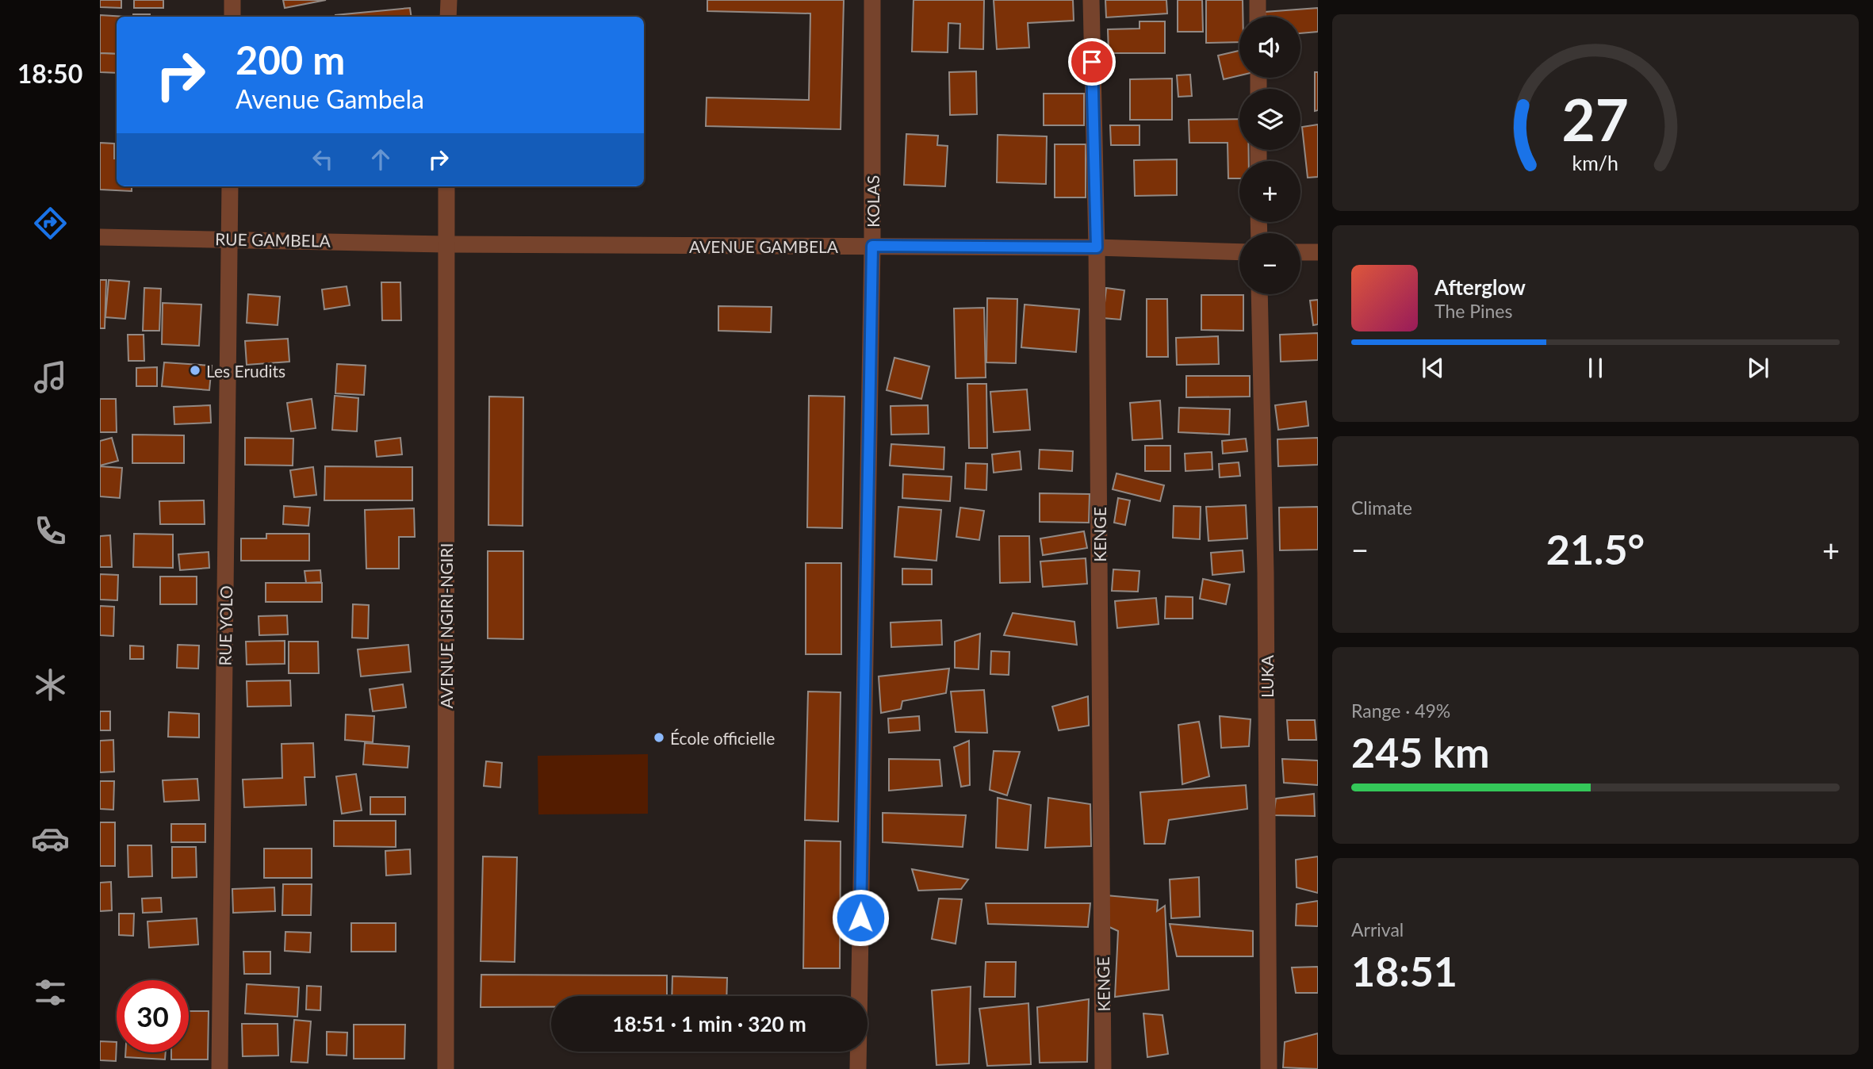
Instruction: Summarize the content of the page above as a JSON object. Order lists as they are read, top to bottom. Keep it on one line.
{"streets":{"street":["KOLAS","RUE GAMBELA","AVENUE GAMBELA","KENGE","RUE YOLO","AVENUE NGIRI-NGIRI","LUKA"]},"crossings":[["KOLAS","AVENUE GAMBELA"],["RUE GAMBELA","AVENUE GAMBELA"],["RUE GAMBELA","RUE YOLO"],["RUE GAMBELA","AVENUE NGIRI-NGIRI"],["AVENUE GAMBELA","KENGE"],["AVENUE GAMBELA","AVENUE NGIRI-NGIRI"]],"places":["Les Erudits","École officielle"],"page":{"tabs":"18:50","map_buttons":["+","−"],"turn":["200 m","Avenue Gambela"],"song":["Afterglow","The Pines"],"tile":["Climate",["Range · 49%","245 km"],["Arrival","18:51"]],"heat":["−","21.5°","+"],"limit":"30","trip":"18:51 · 1 min · 320 m","gauge":["27","km/h"]}}
